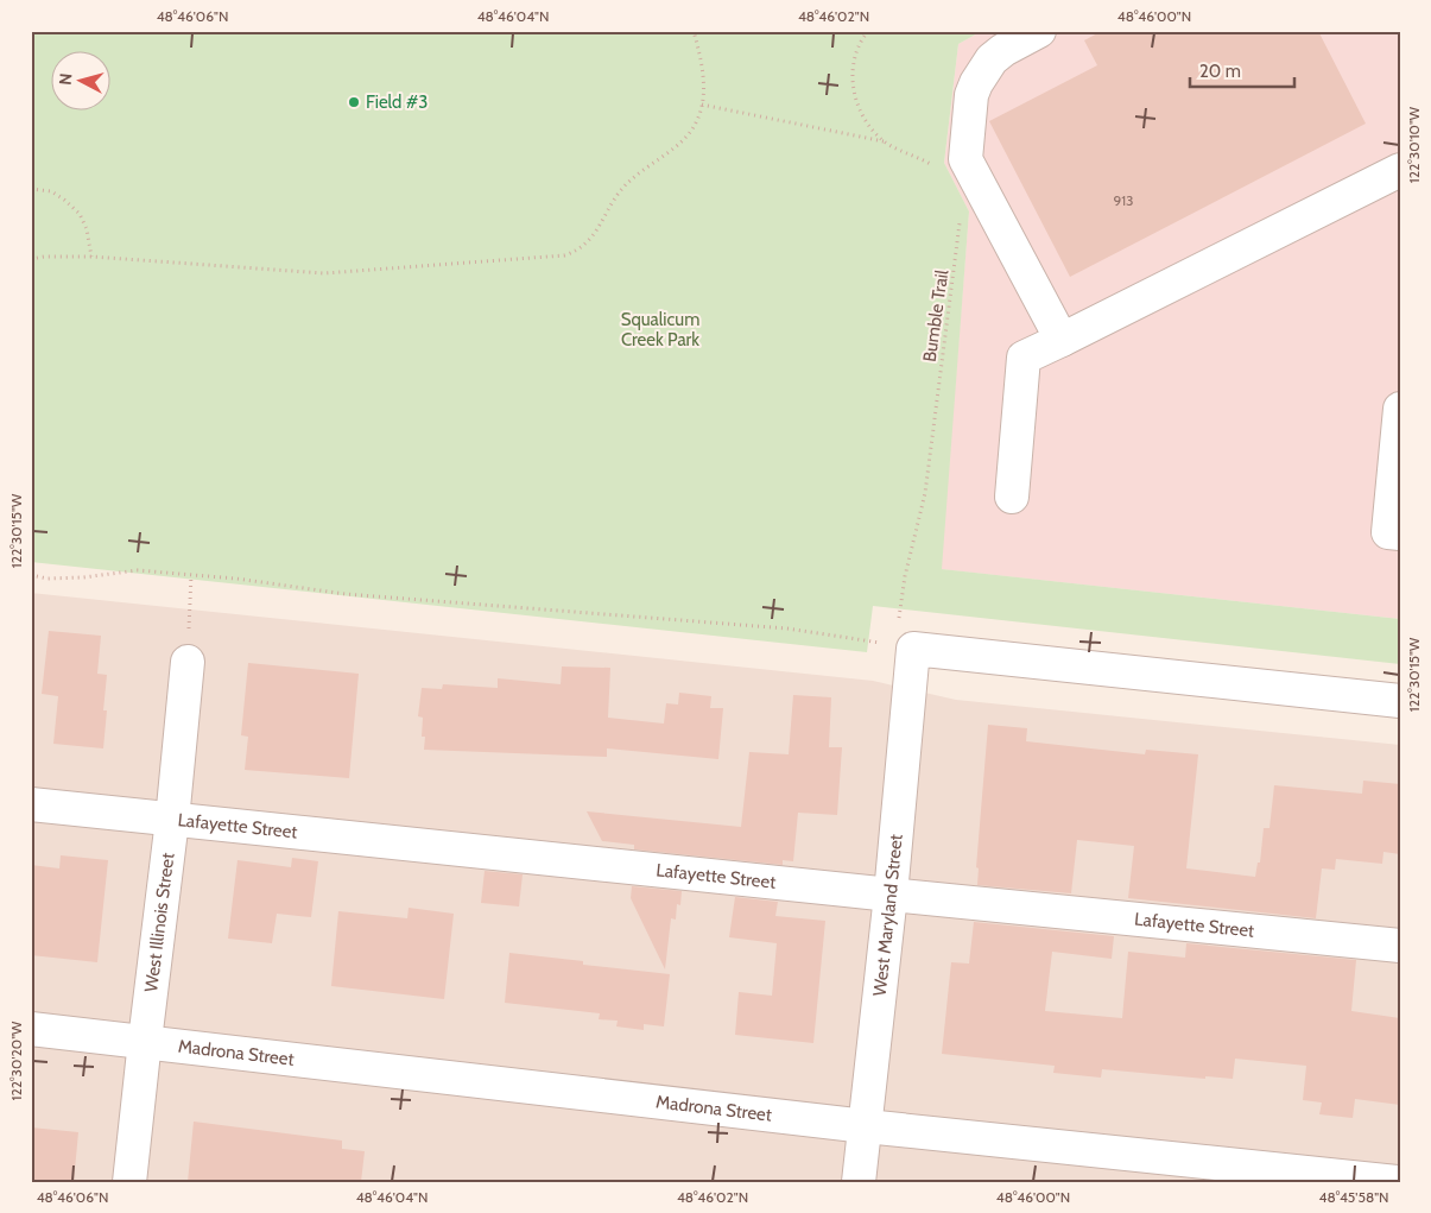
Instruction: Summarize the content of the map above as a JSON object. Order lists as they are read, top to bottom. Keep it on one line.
{"streets":{"street":["Lafayette Street","West Maryland Street","West Illinois Street","Madrona Street"],"path":["Bumble Trail"]},"crossings":[["Bumble Trail","West Maryland Street"],["Lafayette Street","West Maryland Street"],["Lafayette Street","West Illinois Street"],["West Maryland Street","Madrona Street"],["West Illinois Street","Madrona Street"]],"parks":["Squalicum Creek Park"],"places":["Field #3"],"house_numbers":["913"],"scale_bar":"20 m","north":"left","coordinates":["48°46'06\"N","48°46'04\"N","48°46'02\"N","48°46'00\"N","122°30'10\"W","122°30'15\"W","122°30'20\"W","48°45'58\"N"]}
